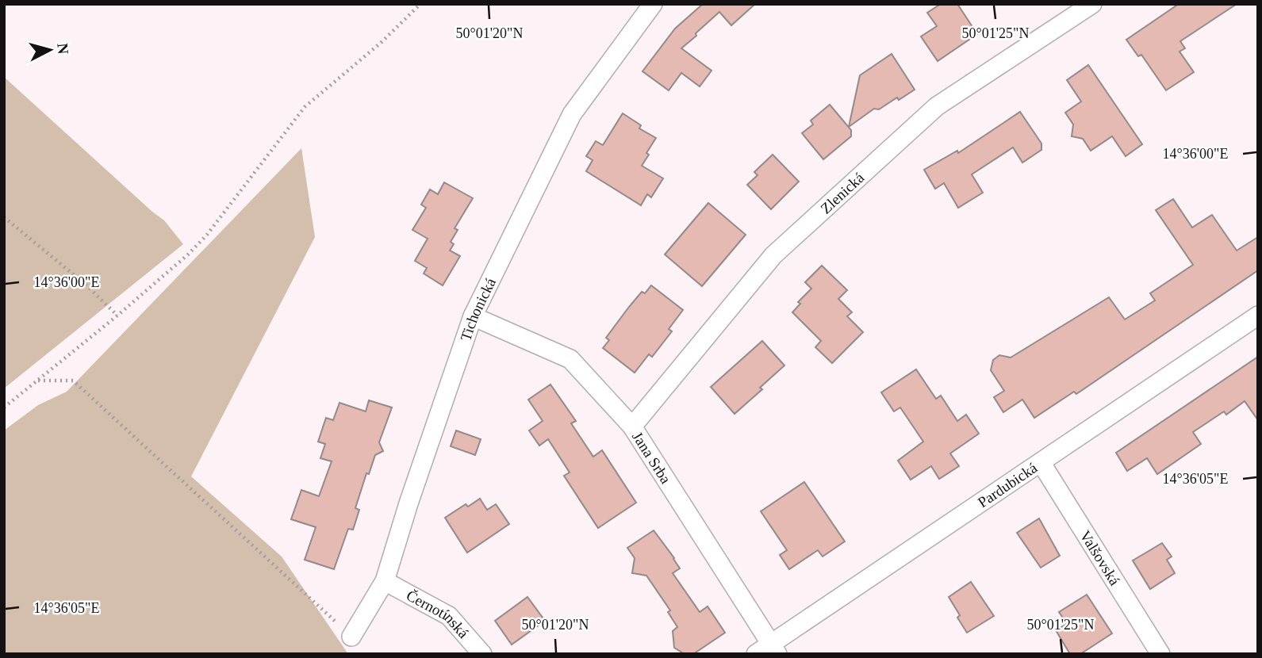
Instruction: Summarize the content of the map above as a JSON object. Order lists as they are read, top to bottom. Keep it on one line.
{"streets":{"street":["Zlenická","Tichonická","Jana Srba","Pardubická","Valšovská","Černotínská"]},"crossings":[["Zlenická","Jana Srba"],["Tichonická","Jana Srba"],["Tichonická","Černotínská"],["Jana Srba","Pardubická"],["Pardubická","Valšovská"]],"north":"right","coordinates":["50°01'20\"N","50°01'25\"N","14°36'00\"E","14°36'05\"E"]}
